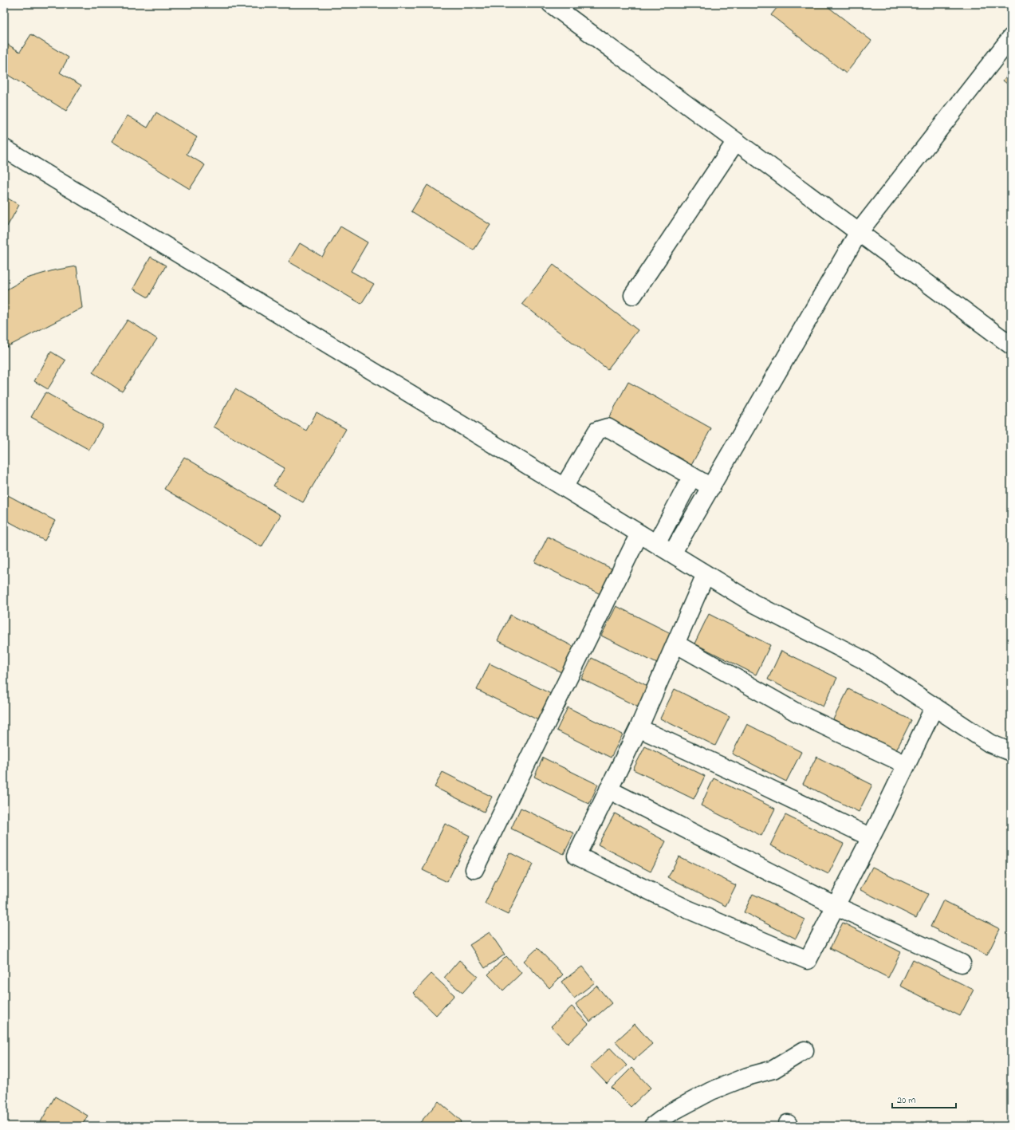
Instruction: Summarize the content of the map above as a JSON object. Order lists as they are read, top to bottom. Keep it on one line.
{"scale_bar":"20 m"}
